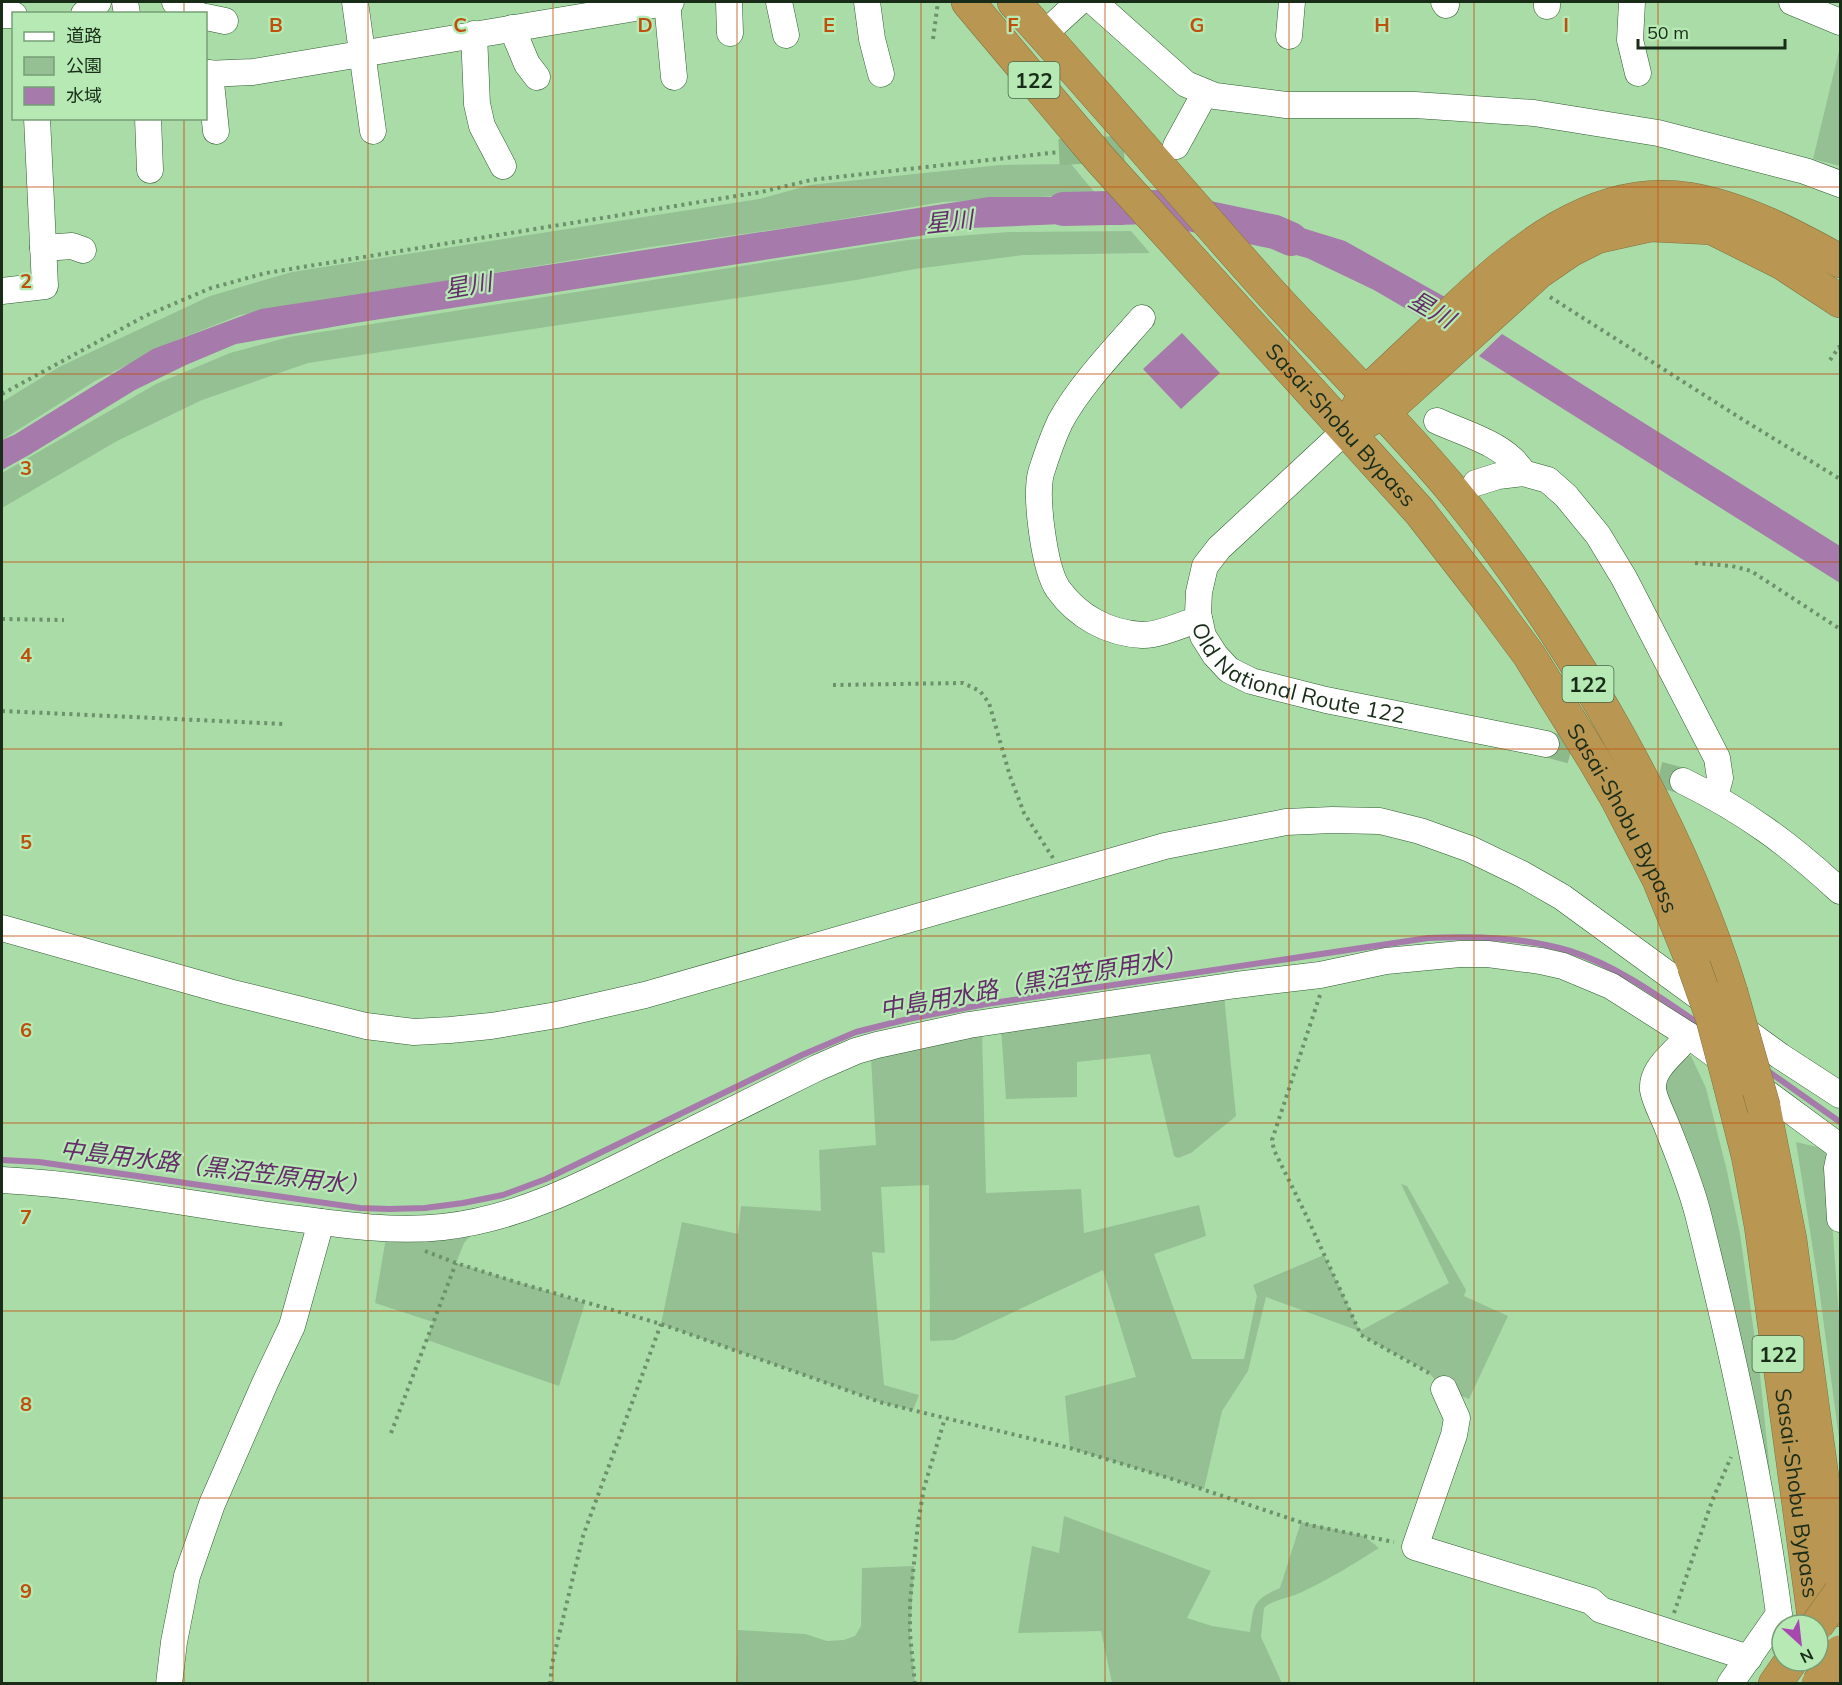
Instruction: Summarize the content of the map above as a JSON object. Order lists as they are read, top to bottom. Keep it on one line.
{"streets":{"highway":["122","Sasai-Shobu Bypass"],"street":["Old National Route 122"]},"crossings":[["Sasai-Shobu Bypass","Old National Route 122"]],"water":["星川","中島用水路（黒沼笠原用水）"],"legend":["道路","公園","水域"],"scale_bar":"50 m","north":"bottom right","grid":{"columns":["B","C","D","E","F","G","H","I"],"rows":["2","3","4","5","6","7","8","9"]}}
